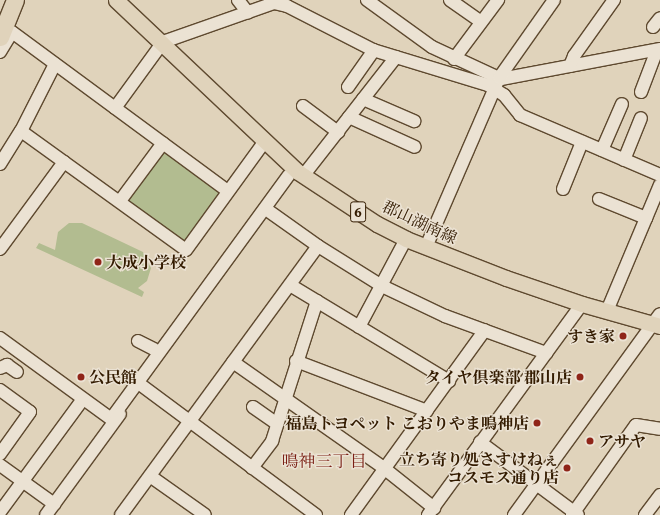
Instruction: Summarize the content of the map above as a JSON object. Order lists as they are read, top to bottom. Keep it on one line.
{"streets":{"main road":["6","郡山湖南線"]},"districts":["鳴神三丁目"],"places":["大成小学校","すき家","公民館","タイヤ倶楽部 郡山店","福島トヨペット こおりやま鳴神店","アサヤ","立ち寄り処さすけねぇ コスモス通り店"]}
